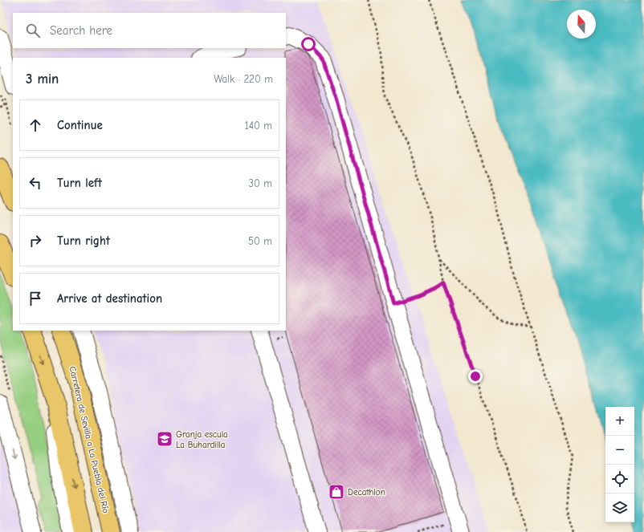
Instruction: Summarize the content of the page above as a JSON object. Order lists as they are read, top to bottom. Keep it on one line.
{"streets":{"main road":["Carretera de Sevilla a La Puebla del Río"]},"places":{"school or university":["Granja escula La Buhardilla"],"shop":["Decathlon"]},"north":"top","page":{"search":"Search here","heading":["3 min","Walk · 220 m"],"list":[["Continue","140 m"],["Turn left","30 m"],["Turn right","50 m"],"Arrive at destination"],"map_buttons":["+","−"]}}
